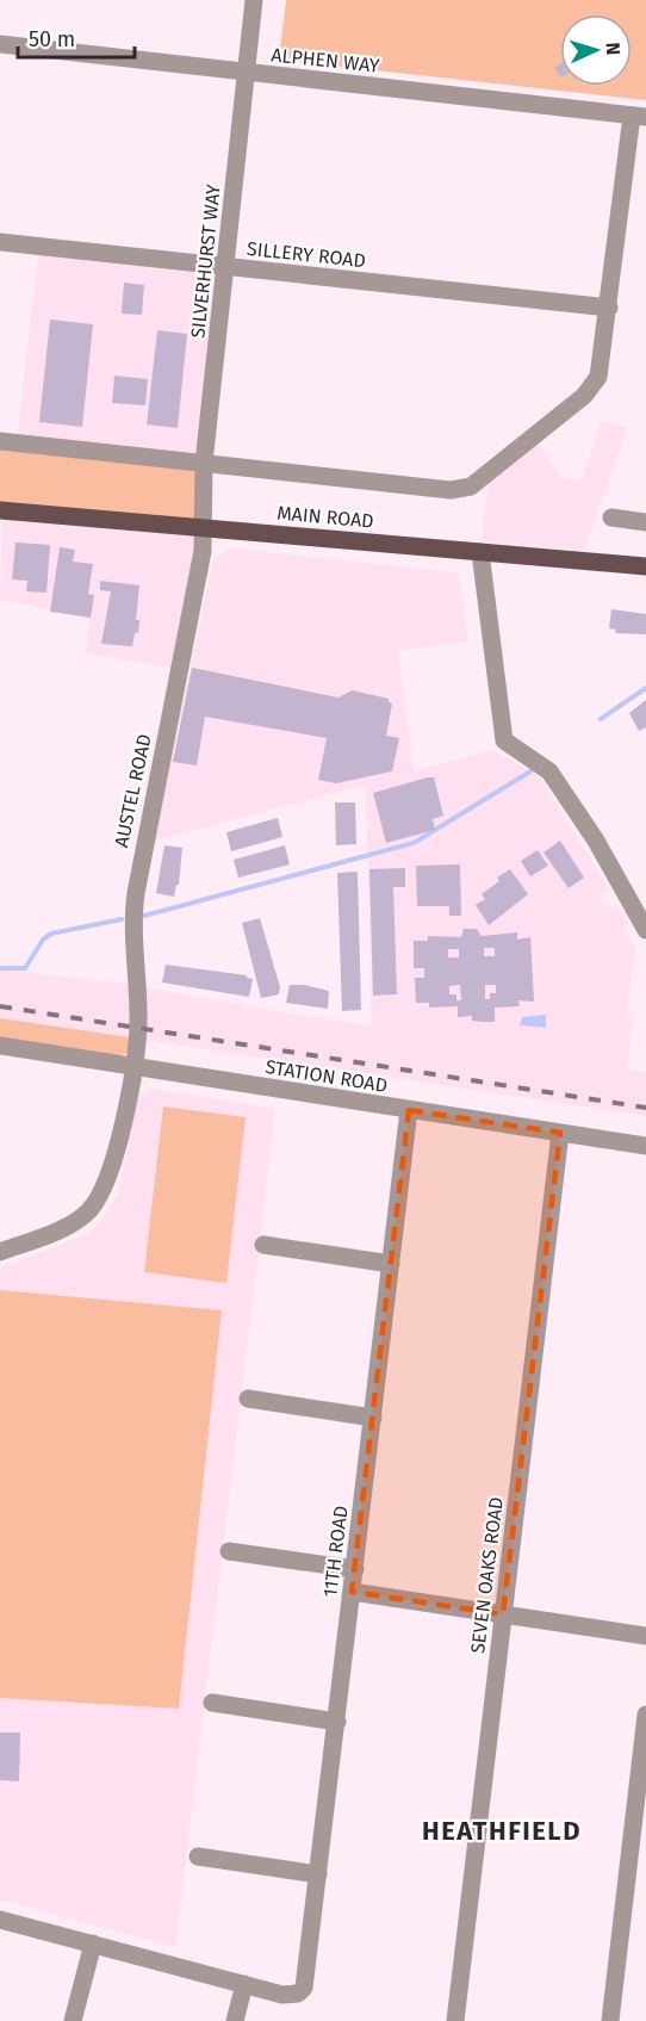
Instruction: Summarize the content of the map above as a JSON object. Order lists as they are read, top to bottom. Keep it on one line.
{"streets":{"main road":["MAIN ROAD"],"street":["ALPHEN WAY","SILLERY ROAD","SILVERHURST WAY","AUSTEL ROAD","STATION ROAD","11TH ROAD","SEVEN OAKS ROAD"]},"crossings":[["ALPHEN WAY","SILVERHURST WAY"],["SILLERY ROAD","SILVERHURST WAY"],["SILVERHURST WAY","MAIN ROAD"],["SILVERHURST WAY","AUSTEL ROAD"],["MAIN ROAD","AUSTEL ROAD"],["AUSTEL ROAD","STATION ROAD"],["STATION ROAD","11TH ROAD"],["STATION ROAD","SEVEN OAKS ROAD"]],"districts":["HEATHFIELD"],"scale_bar":"50 m","north":"right"}
